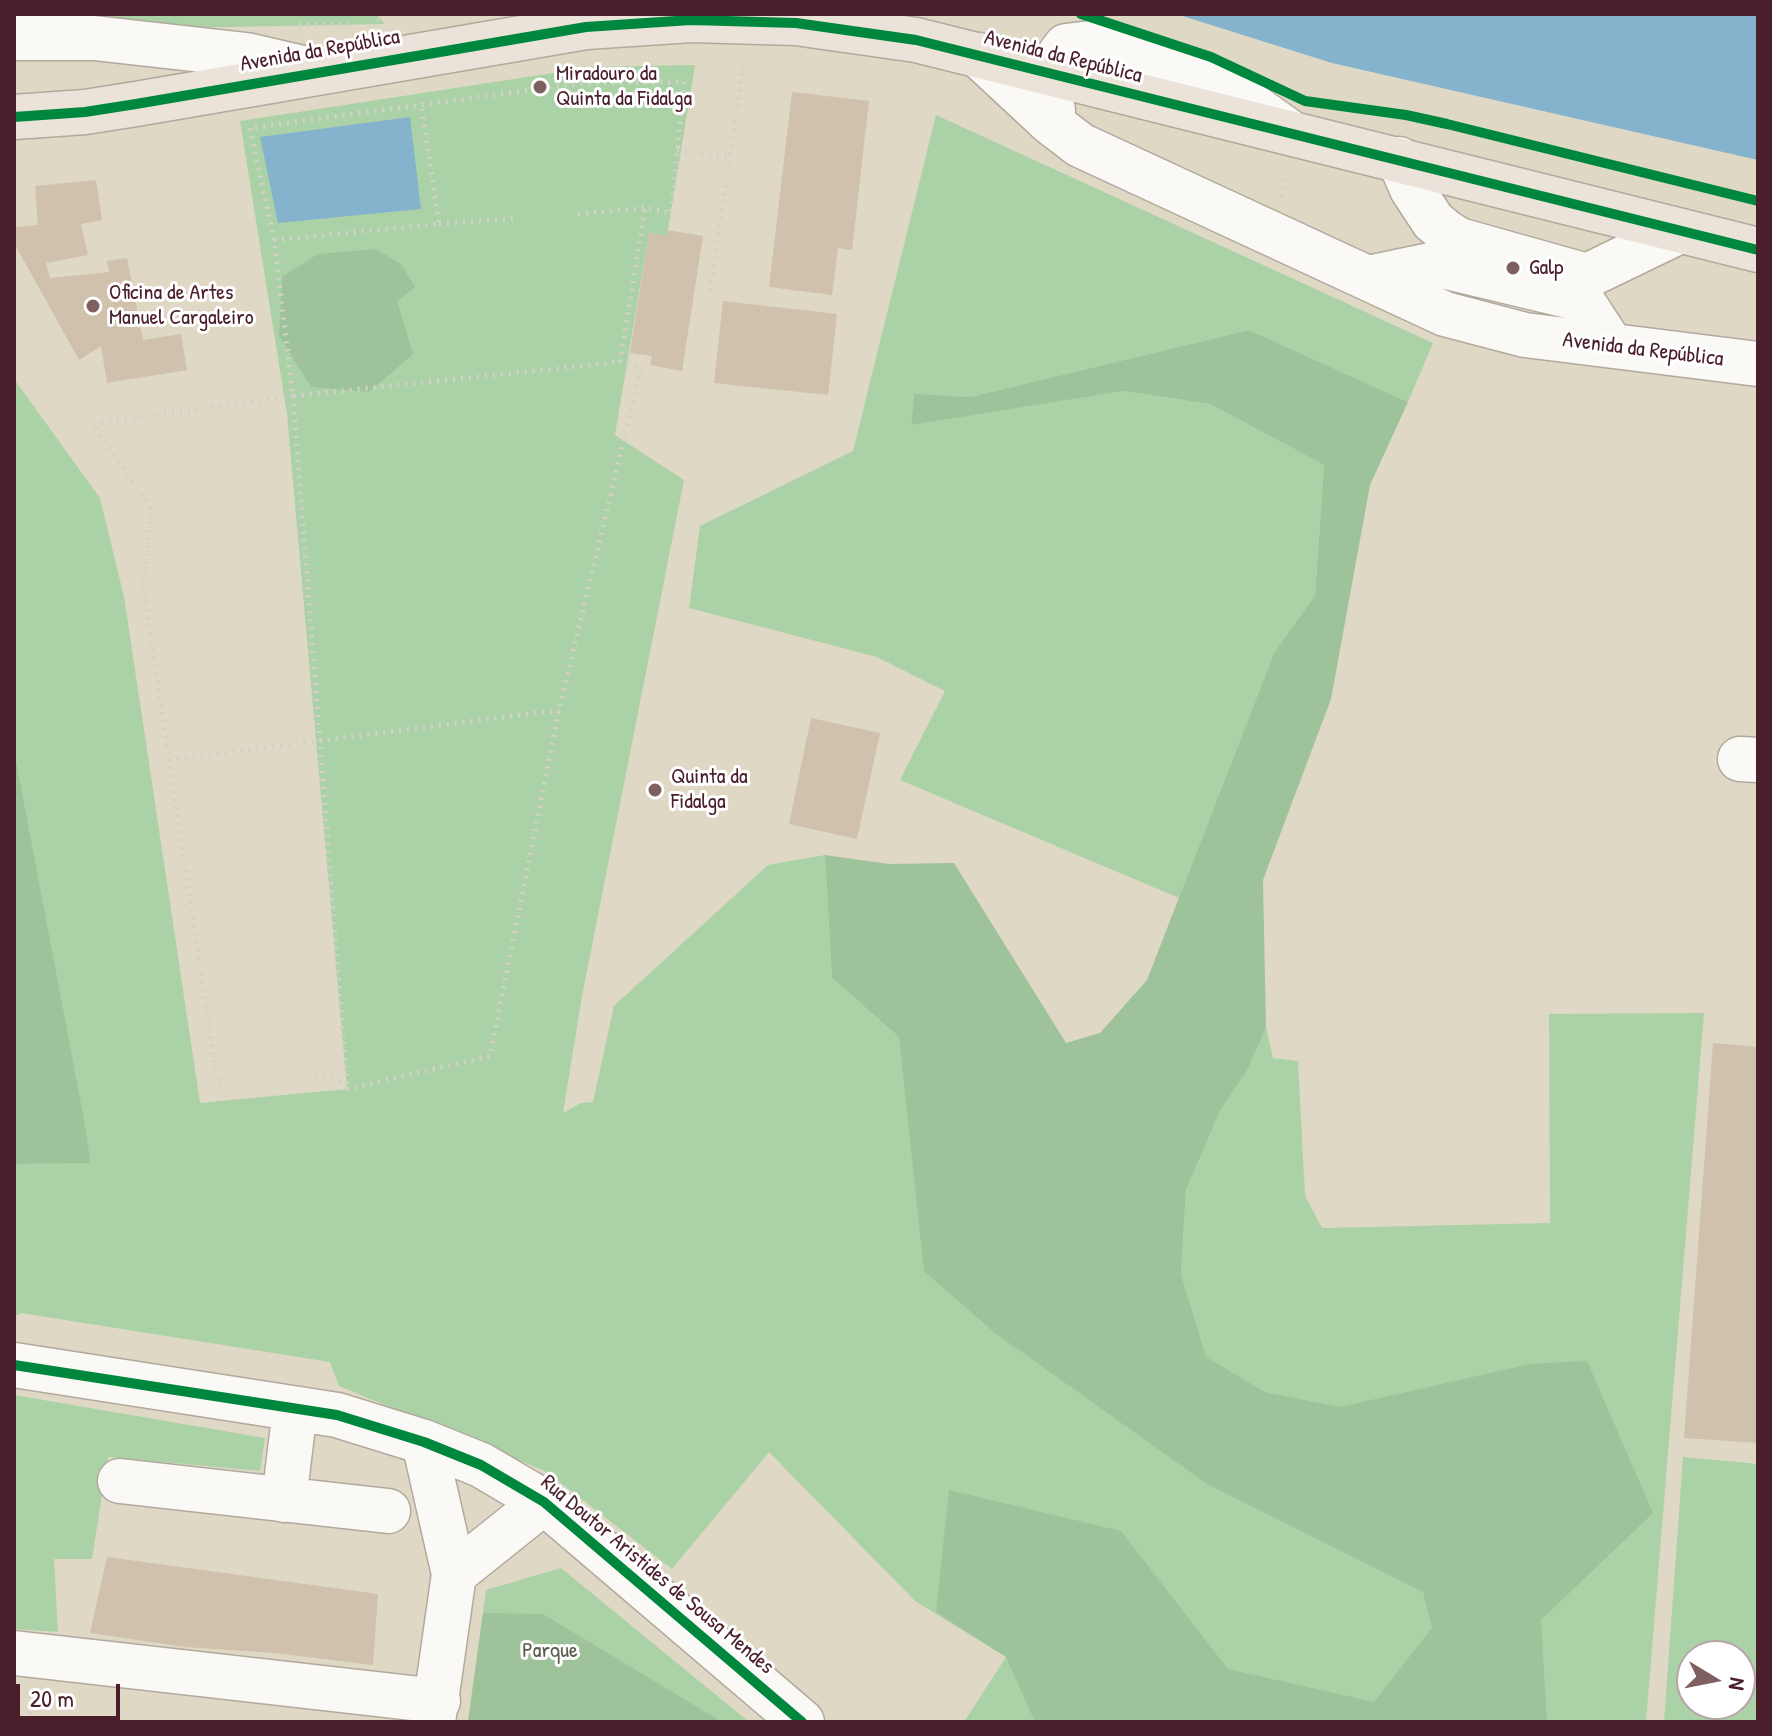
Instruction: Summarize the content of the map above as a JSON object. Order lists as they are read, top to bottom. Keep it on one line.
{"streets":{"main road":["Avenida da República"],"street":["Rua Doutor Aristides de Sousa Mendes"]},"parks":["Parque"],"places":["Miradouro da Quinta da Fidalga","Galp","Oficina de Artes Manuel Cargaleiro","Quinta da Fidalga"],"scale_bar":"20 m","north":"right"}
